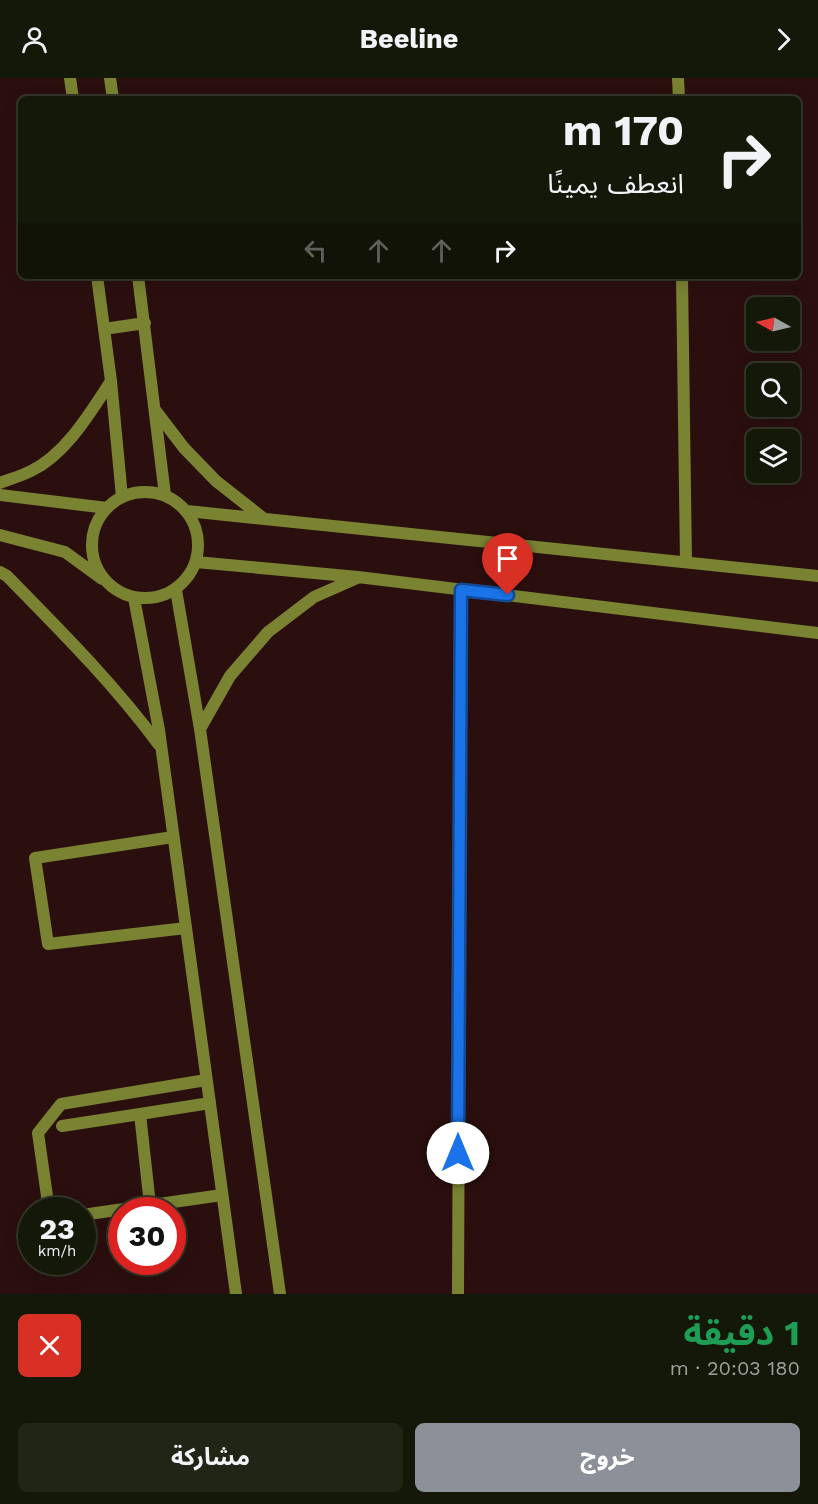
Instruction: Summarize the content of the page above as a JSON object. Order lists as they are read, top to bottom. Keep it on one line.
{"north":"left","page":{"header":"Beeline","turn":["170 m","انعطف يمينًا"],"speed":"23 km/h","limit":"30","heading":["1 دقيقة","180 m · 20:03"],"buttons":["خروج","مشاركة"]}}
